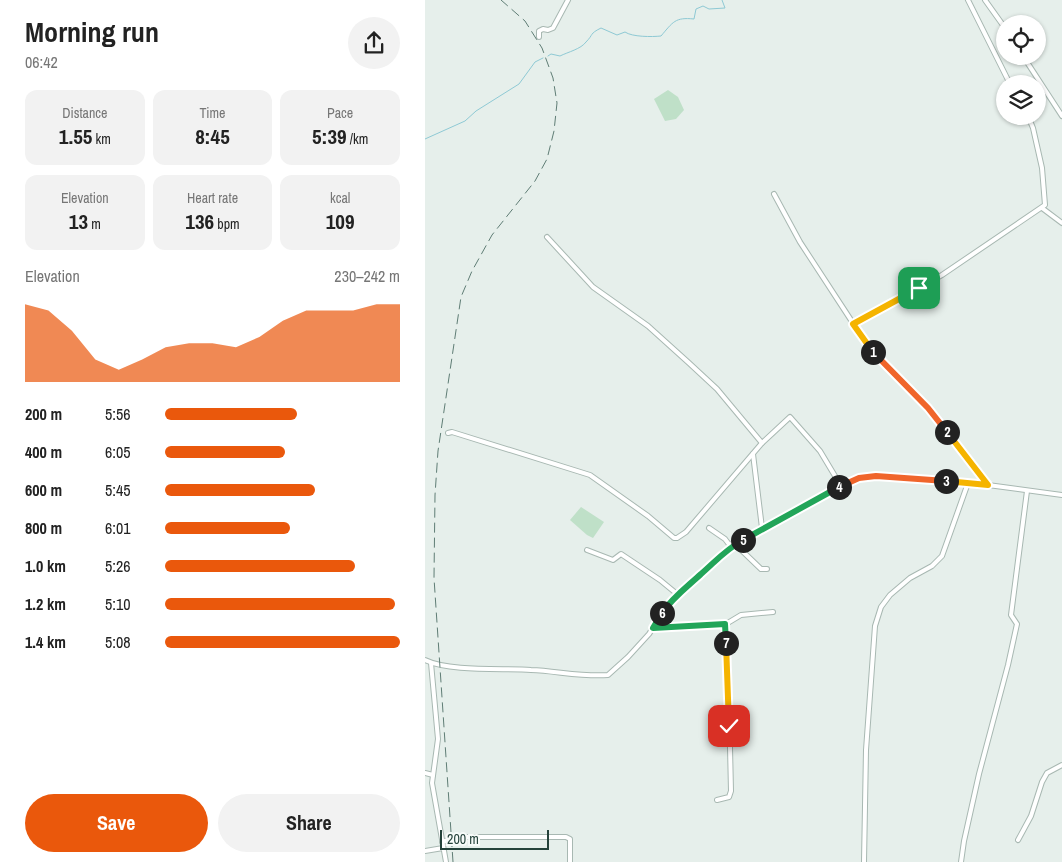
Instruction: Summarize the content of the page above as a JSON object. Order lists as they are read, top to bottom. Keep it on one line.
{"scale_bar":"200 m","page":{"heading":["Morning run","06:42"],"stats":[["Distance","1.55 km"],["Time","8:45"],["Pace","5:39 /km"],["Elevation","13 m"],["Heart rate","136 bpm"],["kcal","109"]],"chart":["Elevation","230–242 m"],"pins":["1","2","3","4","5","6","7"],"list":[{"name":"200 m","note":"5:56"},{"name":"400 m","note":"6:05"},{"name":"600 m","note":"5:45"},{"name":"800 m","note":"6:01"},{"name":"1.0 km","note":"5:26"},{"name":"1.2 km","note":"5:10"},{"name":"1.4 km","note":"5:08"}],"buttons":["Save","Share"],"scale":"200 m"}}
